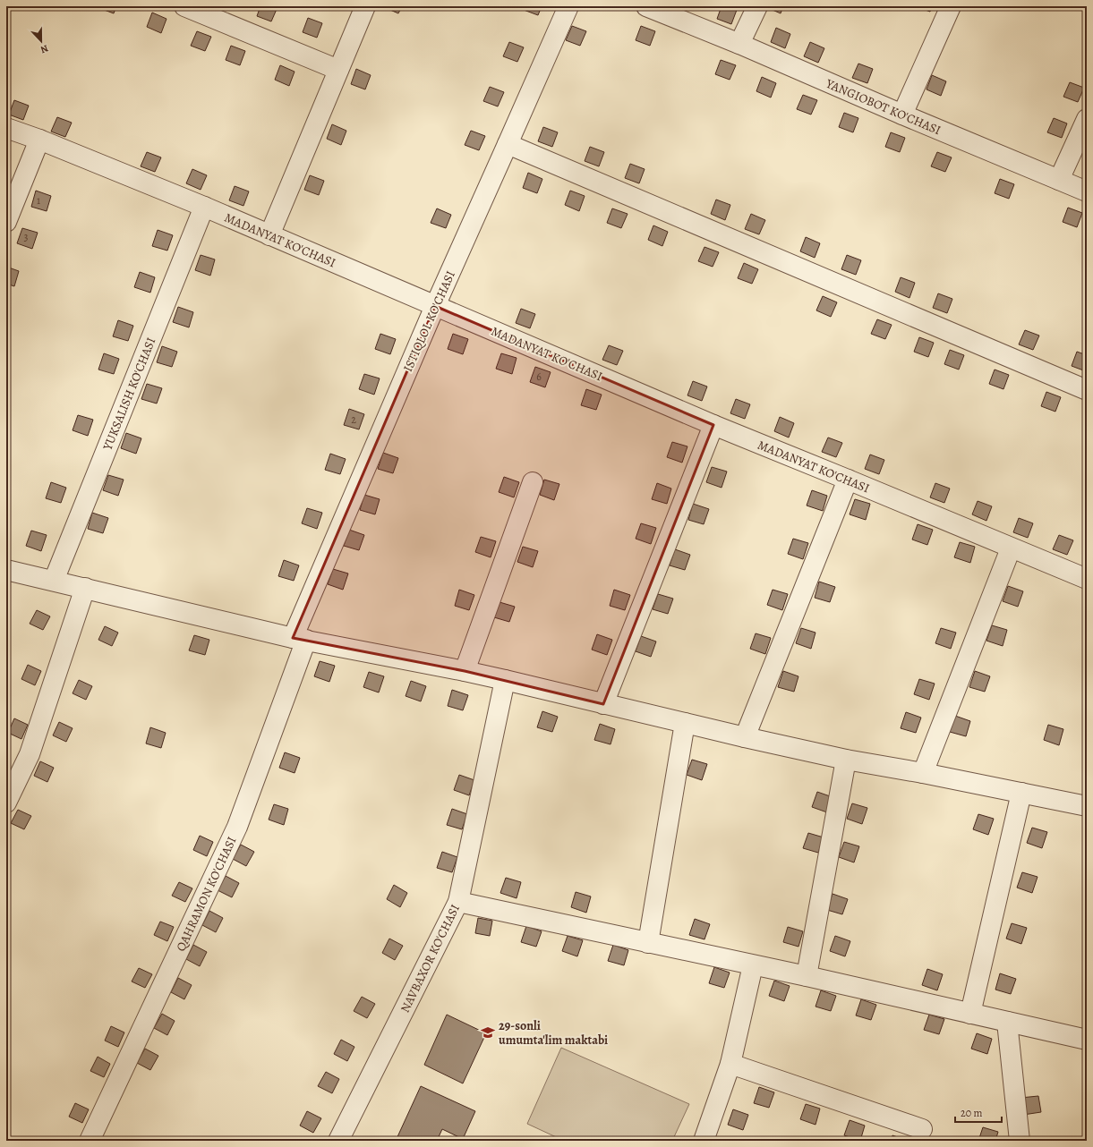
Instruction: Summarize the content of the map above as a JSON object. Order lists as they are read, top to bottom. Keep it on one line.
{"streets":{"street":["YANGIOBOT KO'CHASI","MADANYAT KO'CHASI","ISTIQLOL KO'CHASI","YUKSALISH KO'CHASI","QAHRAMON KO'CHASI","NAVBAXOR KO'CHASI"]},"crossings":[["MADANYAT KO'CHASI","ISTIQLOL KO'CHASI"],["MADANYAT KO'CHASI","YUKSALISH KO'CHASI"],["ISTIQLOL KO'CHASI","QAHRAMON KO'CHASI"]],"places":{"school or university":["29-sonli umumta'lim maktabi"]},"house_numbers":["1","3","6","2"],"scale_bar":"20 m","north":"bottom"}
